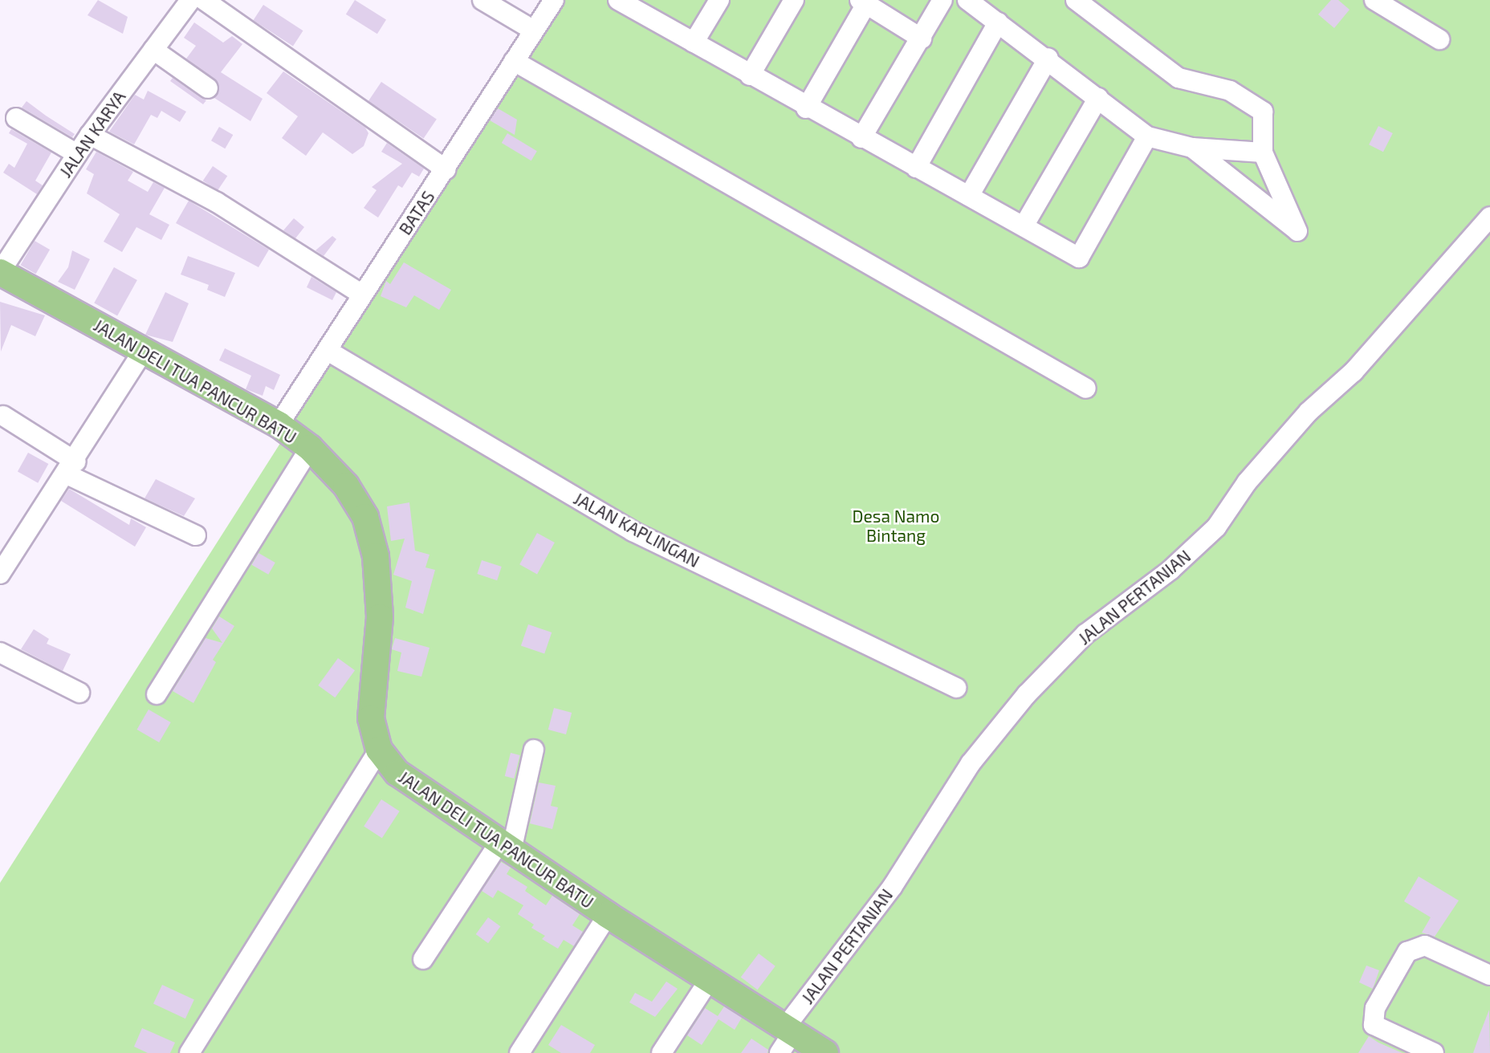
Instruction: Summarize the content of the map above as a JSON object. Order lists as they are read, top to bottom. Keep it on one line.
{"streets":{"main road":["JALAN DELI TUA PANCUR BATU"],"street":["JALAN KARYA","BATAS","JALAN KAPLINGAN","JALAN PERTANIAN"]},"crossings":[["JALAN KARYA","JALAN DELI TUA PANCUR BATU"],["BATAS","JALAN DELI TUA PANCUR BATU"],["BATAS","JALAN KAPLINGAN"],["JALAN DELI TUA PANCUR BATU","JALAN PERTANIAN"]],"parks":["Desa Namo Bintang"]}
